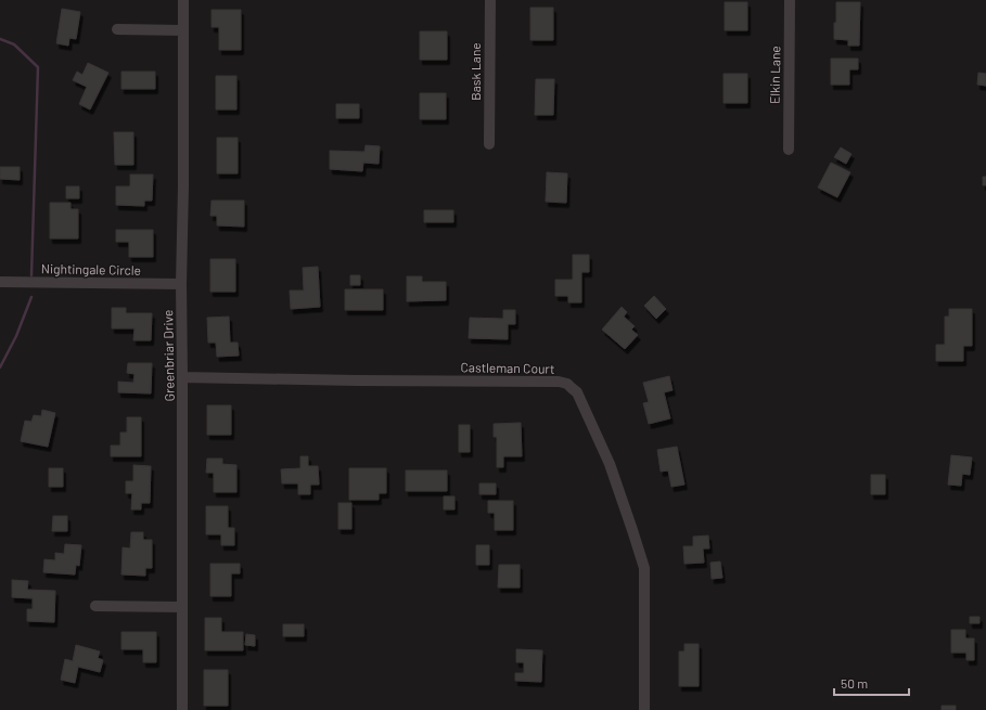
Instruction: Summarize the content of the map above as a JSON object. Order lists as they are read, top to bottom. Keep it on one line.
{"streets":{"street":["Bask Lane","Elkin Lane","Nightingale Circle","Greenbriar Drive","Castleman Court"]},"crossings":[["Nightingale Circle","Greenbriar Drive"],["Greenbriar Drive","Castleman Court"]],"scale_bar":"50 m"}
